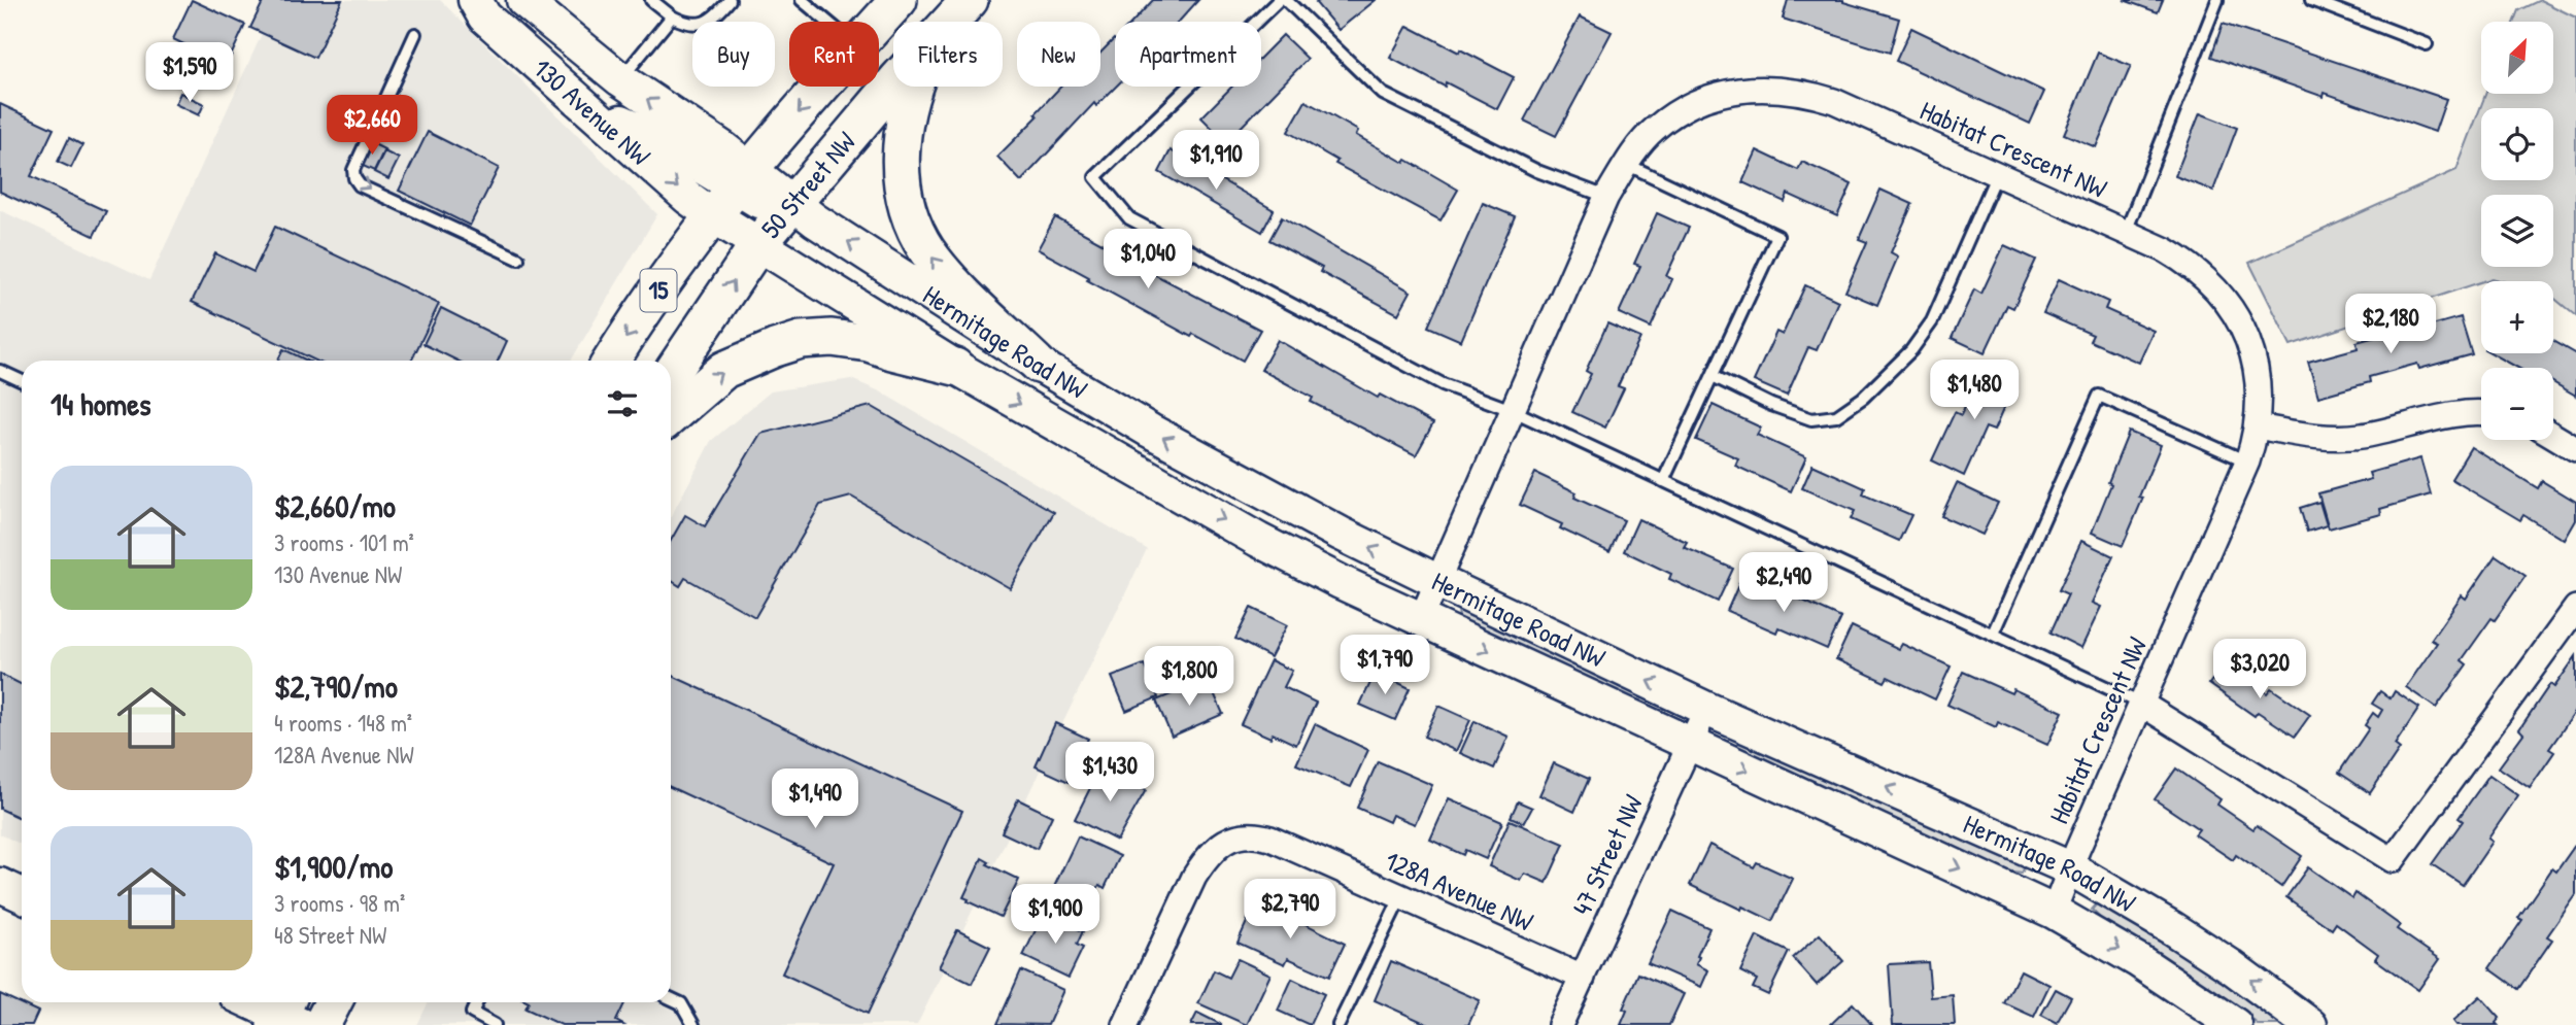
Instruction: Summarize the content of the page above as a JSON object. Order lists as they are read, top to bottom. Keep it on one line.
{"streets":{"main road":["50 Street NW","15"],"street":["130 Avenue NW","Habitat Crescent NW","Hermitage Road NW","47 Street NW","128A Avenue NW"]},"crossings":[["130 Avenue NW","50 Street NW"],["130 Avenue NW","Hermitage Road NW"],["Habitat Crescent NW","Hermitage Road NW"],["50 Street NW","Hermitage Road NW"],["Hermitage Road NW","47 Street NW"],["47 Street NW","128A Avenue NW"]],"north":"top right","page":{"map_buttons":["+","−"],"chip":["Buy","Rent","Filters","New","Apartment"],"price":["$1,590","$2,660","$1,910","$1,040","$2,180","$1,480","$2,490","$1,790","$3,020","$1,800","$1,430","$1,490","$2,790","$1,900"],"heading":"14 homes","list":[{"name":"$2,660/mo","note":"3 rooms · 101 m² · 130 Avenue NW"},{"name":"$2,790/mo","note":"4 rooms · 148 m² · 128A Avenue NW"},{"name":"$1,900/mo","note":"3 rooms · 98 m² · 48 Street NW"}]}}
